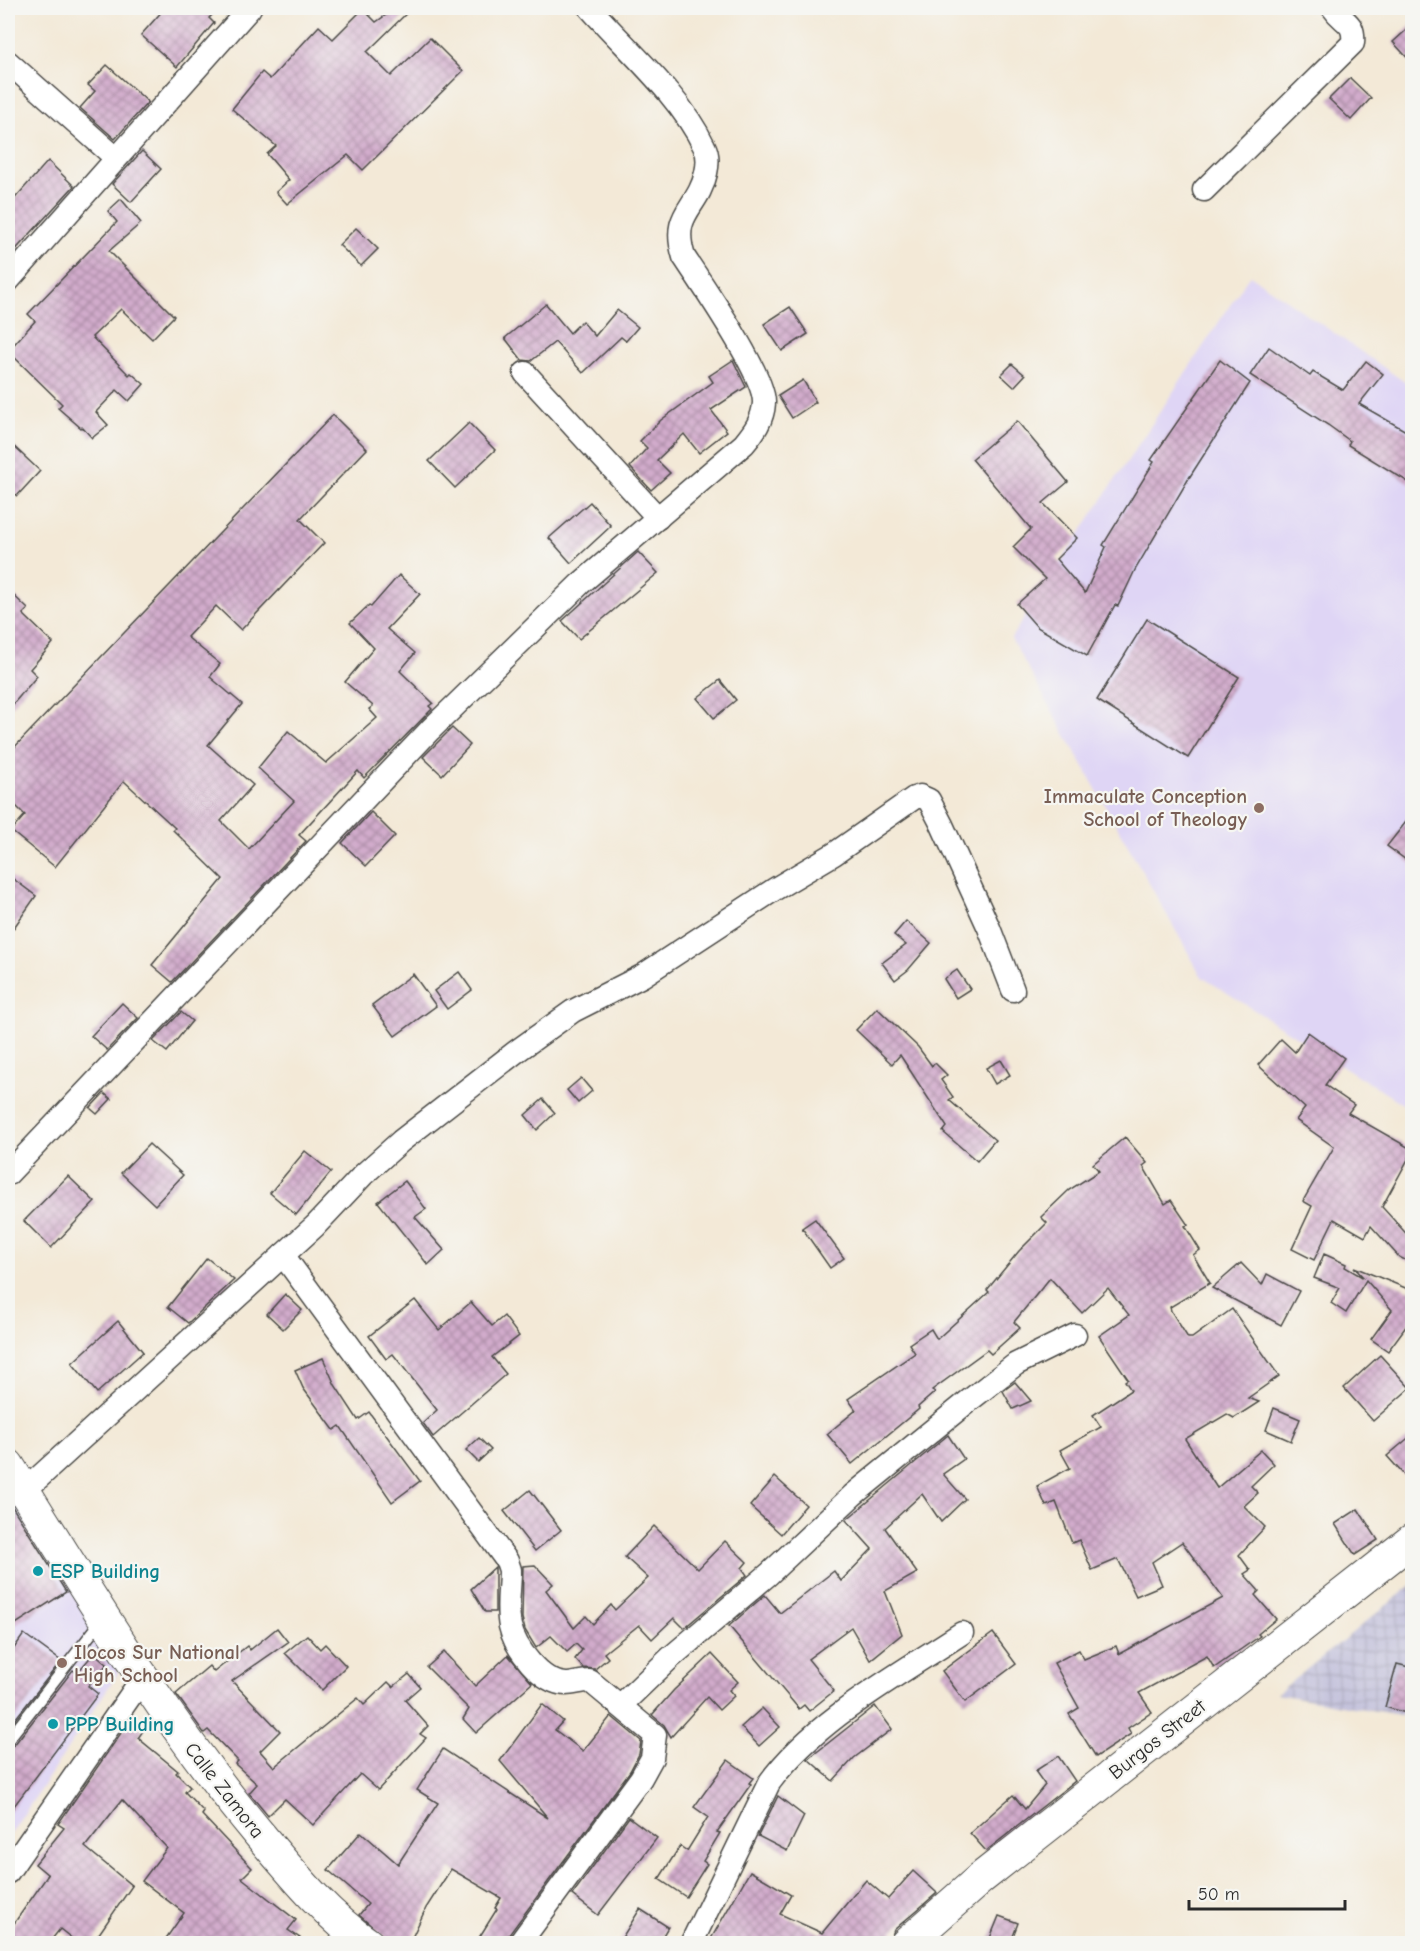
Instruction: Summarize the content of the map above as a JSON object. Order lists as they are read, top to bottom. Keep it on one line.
{"streets":{"main road":["Burgos Street","Calle Zamora"]},"places":["Immaculate Conception School of Theology","ESP Building","Ilocos Sur National High School","PPP Building"],"scale_bar":"50 m"}
